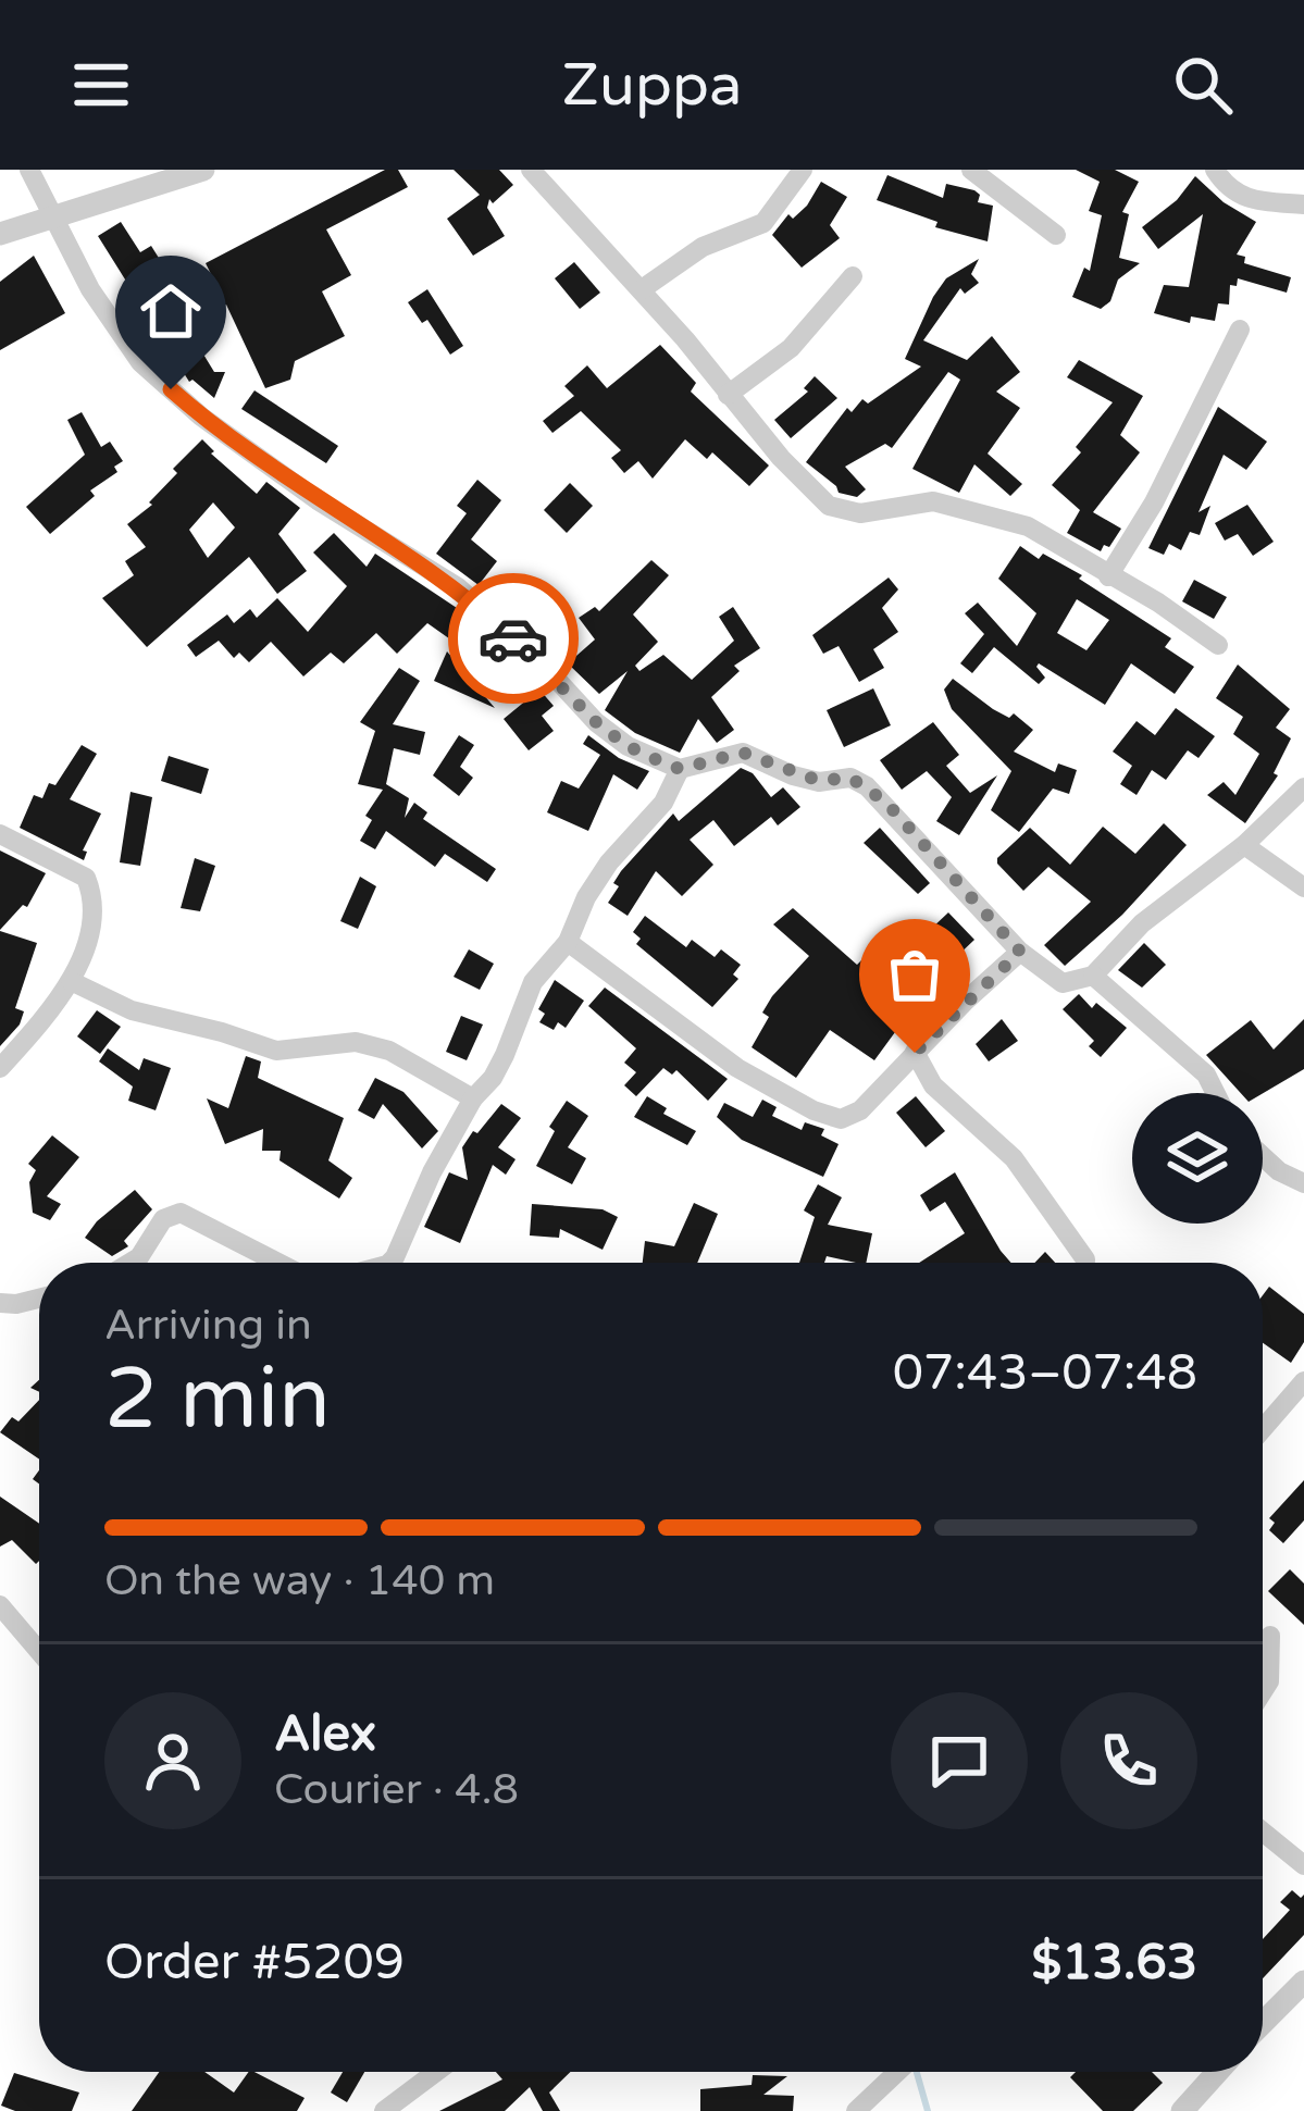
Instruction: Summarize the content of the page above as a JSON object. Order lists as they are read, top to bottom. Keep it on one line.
{"page":{"header":"Zuppa","heading":["2 min","Arriving in","07:43–07:48"],"panel":["Alex","Courier · 4.8","Order #5209","$13.63"],"bar":"On the way · 140 m"}}
